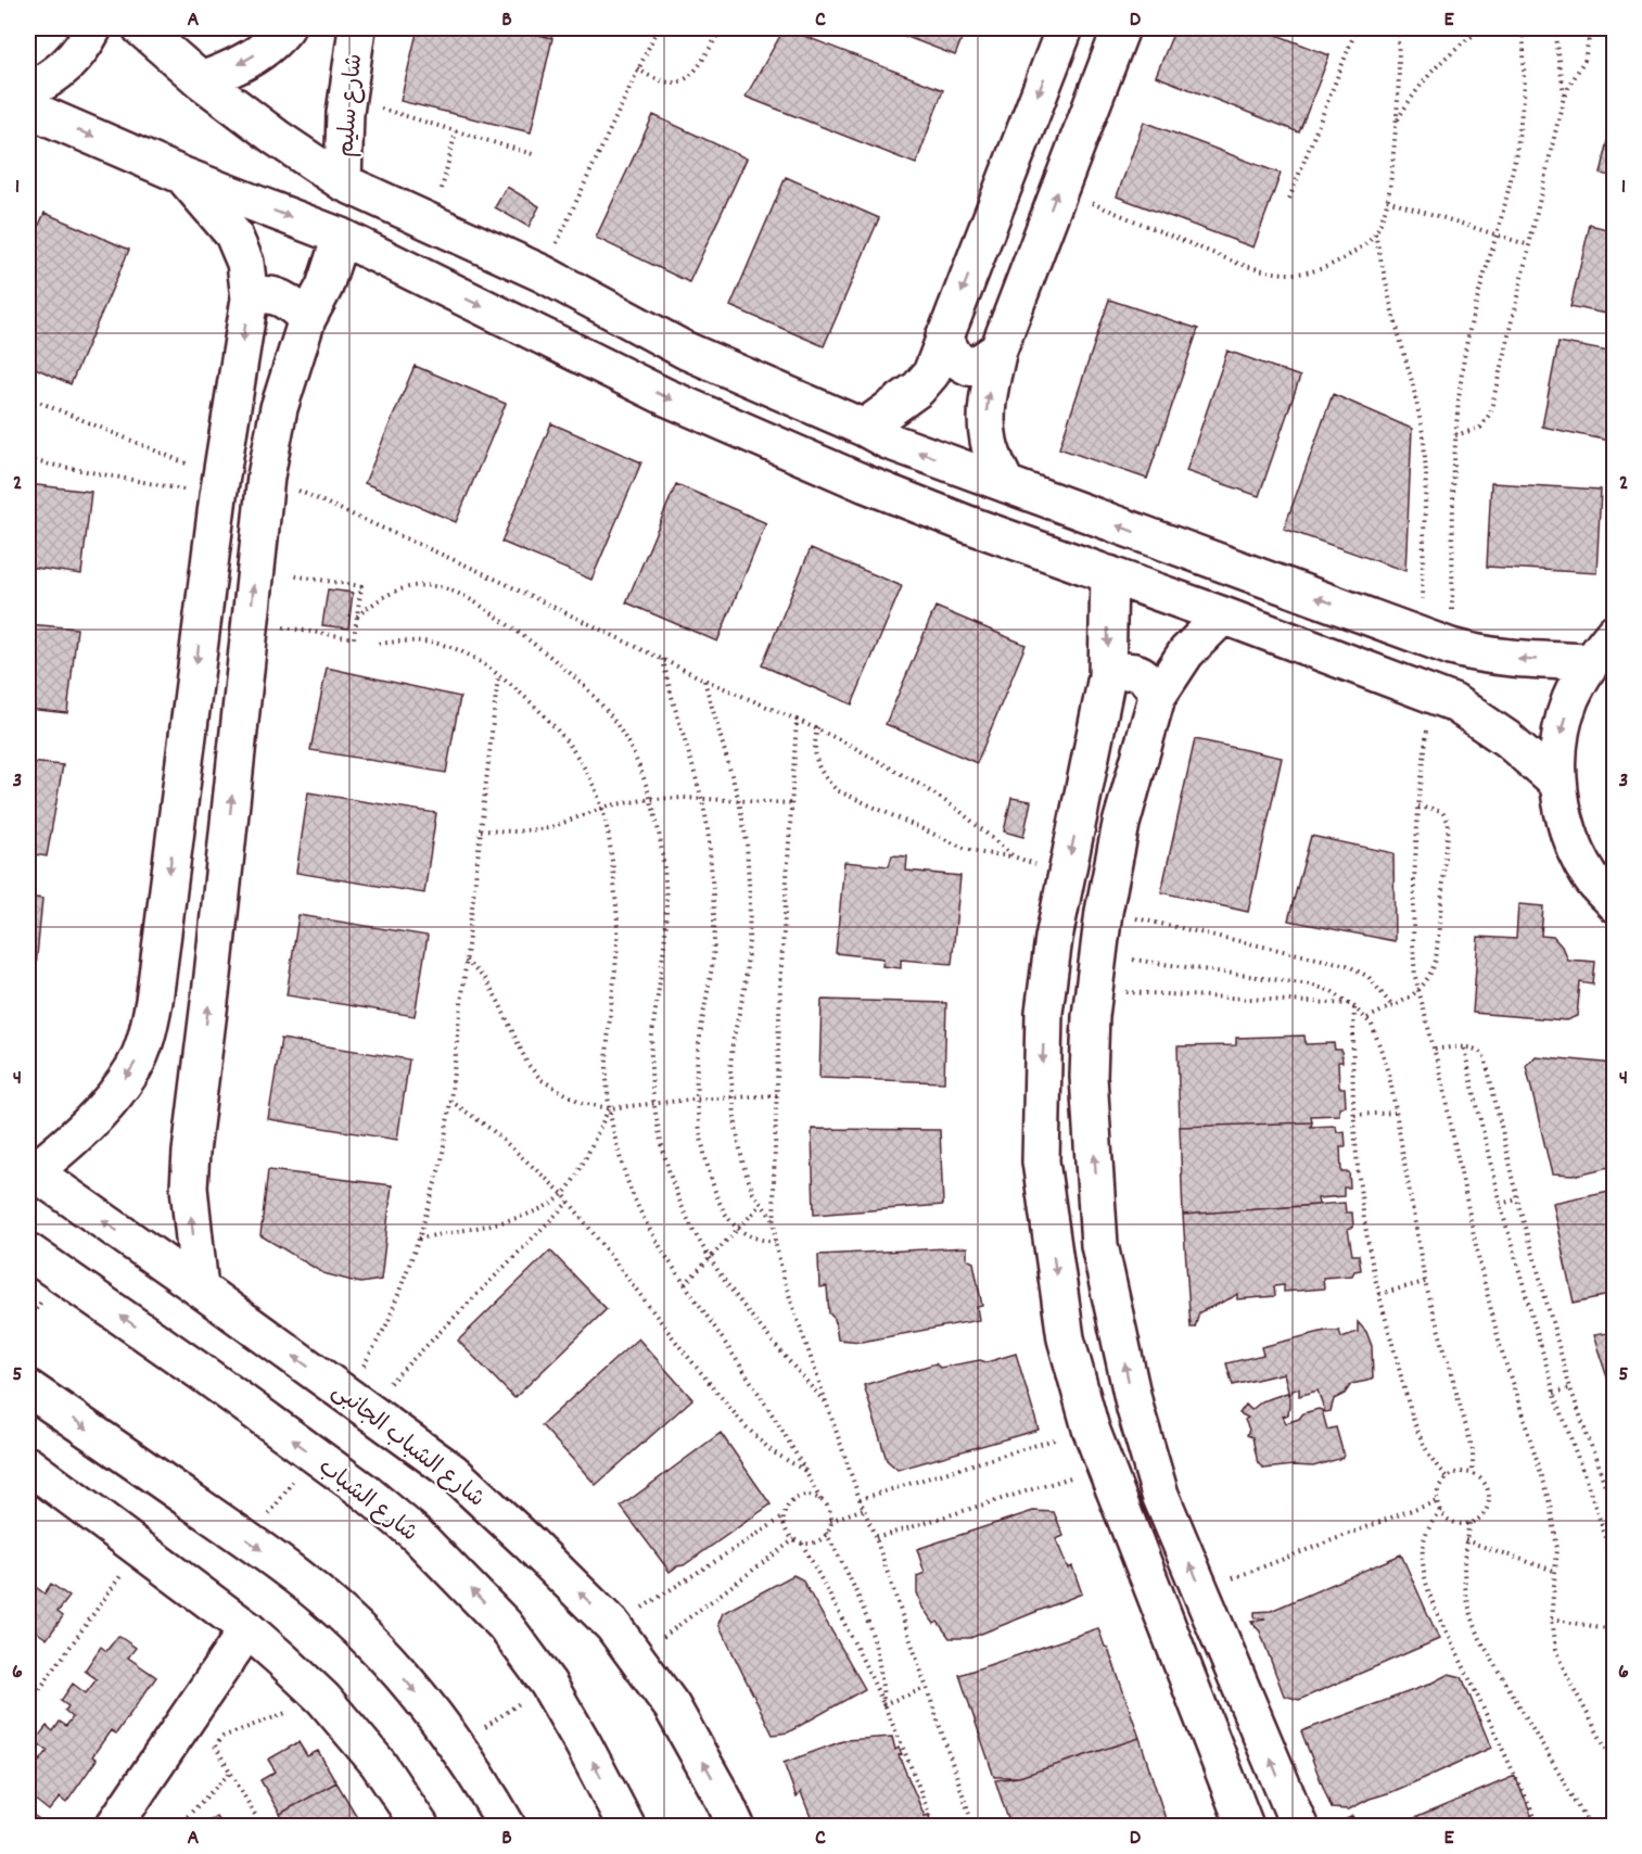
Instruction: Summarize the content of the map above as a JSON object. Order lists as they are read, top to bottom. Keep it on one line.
{"streets":{"street":["شارع سليم","شارع الشباب الجانبى","شارع الشباب"]},"grid":{"columns":["A","B","C","D","E"],"rows":["1","2","3","4","5","6"]}}
